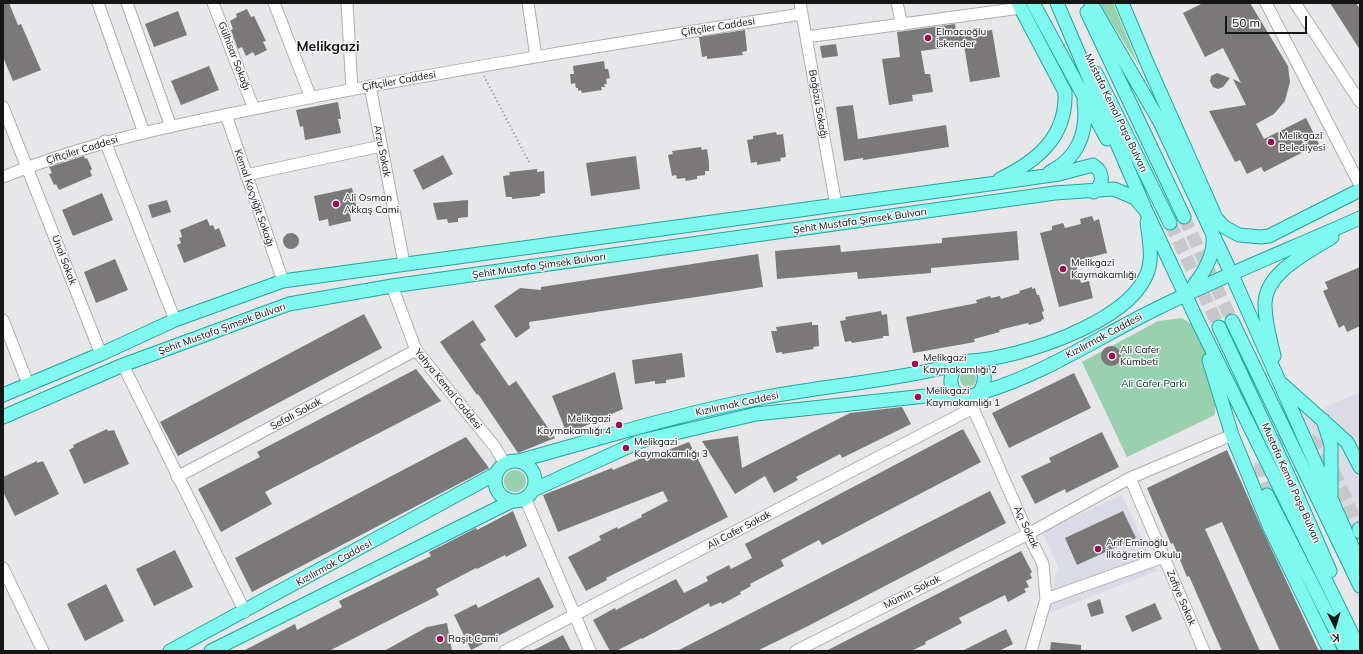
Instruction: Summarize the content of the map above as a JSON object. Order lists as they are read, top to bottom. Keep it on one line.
{"streets":{"main road":["Mustafa Kemal Paşa Bulvarı","Şehit Mustafa Şimsek Bulvarı","Kızılırmak Caddesi"],"street":["Çiftçiler Caddesi","Gülhisar Sokağı","Bağözü Sokağı","Arzu Sokak","Kemal Koçyiğit Sokağı","Ünal Sokak","Yahya Kemal Caddesi","Sefalı Sokak","Açı Sokak","Ali Cafer Sokak","Mümin Sokak","Zafiye Sokak"]},"crossings":[["Çiftçiler Caddesi","Gülhisar Sokağı"],["Çiftçiler Caddesi","Bağözü Sokağı"],["Çiftçiler Caddesi","Arzu Sokak"],["Çiftçiler Caddesi","Kemal Koçyiğit Sokağı"],["Çiftçiler Caddesi","Ünal Sokak"],["Bağözü Sokağı","Şehit Mustafa Şimsek Bulvarı"],["Arzu Sokak","Şehit Mustafa Şimsek Bulvarı"],["Kemal Koçyiğit Sokağı","Şehit Mustafa Şimsek Bulvarı"],["Şehit Mustafa Şimsek Bulvarı","Ünal Sokak"],["Şehit Mustafa Şimsek Bulvarı","Kızılırmak Caddesi"],["Şehit Mustafa Şimsek Bulvarı","Yahya Kemal Caddesi"],["Kızılırmak Caddesi","Yahya Kemal Caddesi"],["Kızılırmak Caddesi","Açı Sokak"],["Kızılırmak Caddesi","Ali Cafer Sokak"],["Yahya Kemal Caddesi","Sefalı Sokak"],["Açı Sokak","Ali Cafer Sokak"],["Açı Sokak","Mümin Sokak"],["Mümin Sokak","Zafiye Sokak"]],"districts":["Melikgazi"],"parks":["Ali Cafer Parkı"],"places":["Elmacıoğlu İskender","Melikgazi Belediyesi","Ali Osman Akkaş Cami","Melikgazi Kaymakamlığı","Ali Cafer Kümbeti","Melikgazi Kaymakamlığı 2","Melikgazi Kaymakamlığı 1","Melikgazi Kaymakamlığı 4","Melikgazi Kaymakamlığı 3","Arif Eminoğlu İlköğretim Okulu","Raşit Cami"],"scale_bar":"50 m","north":"bottom"}
